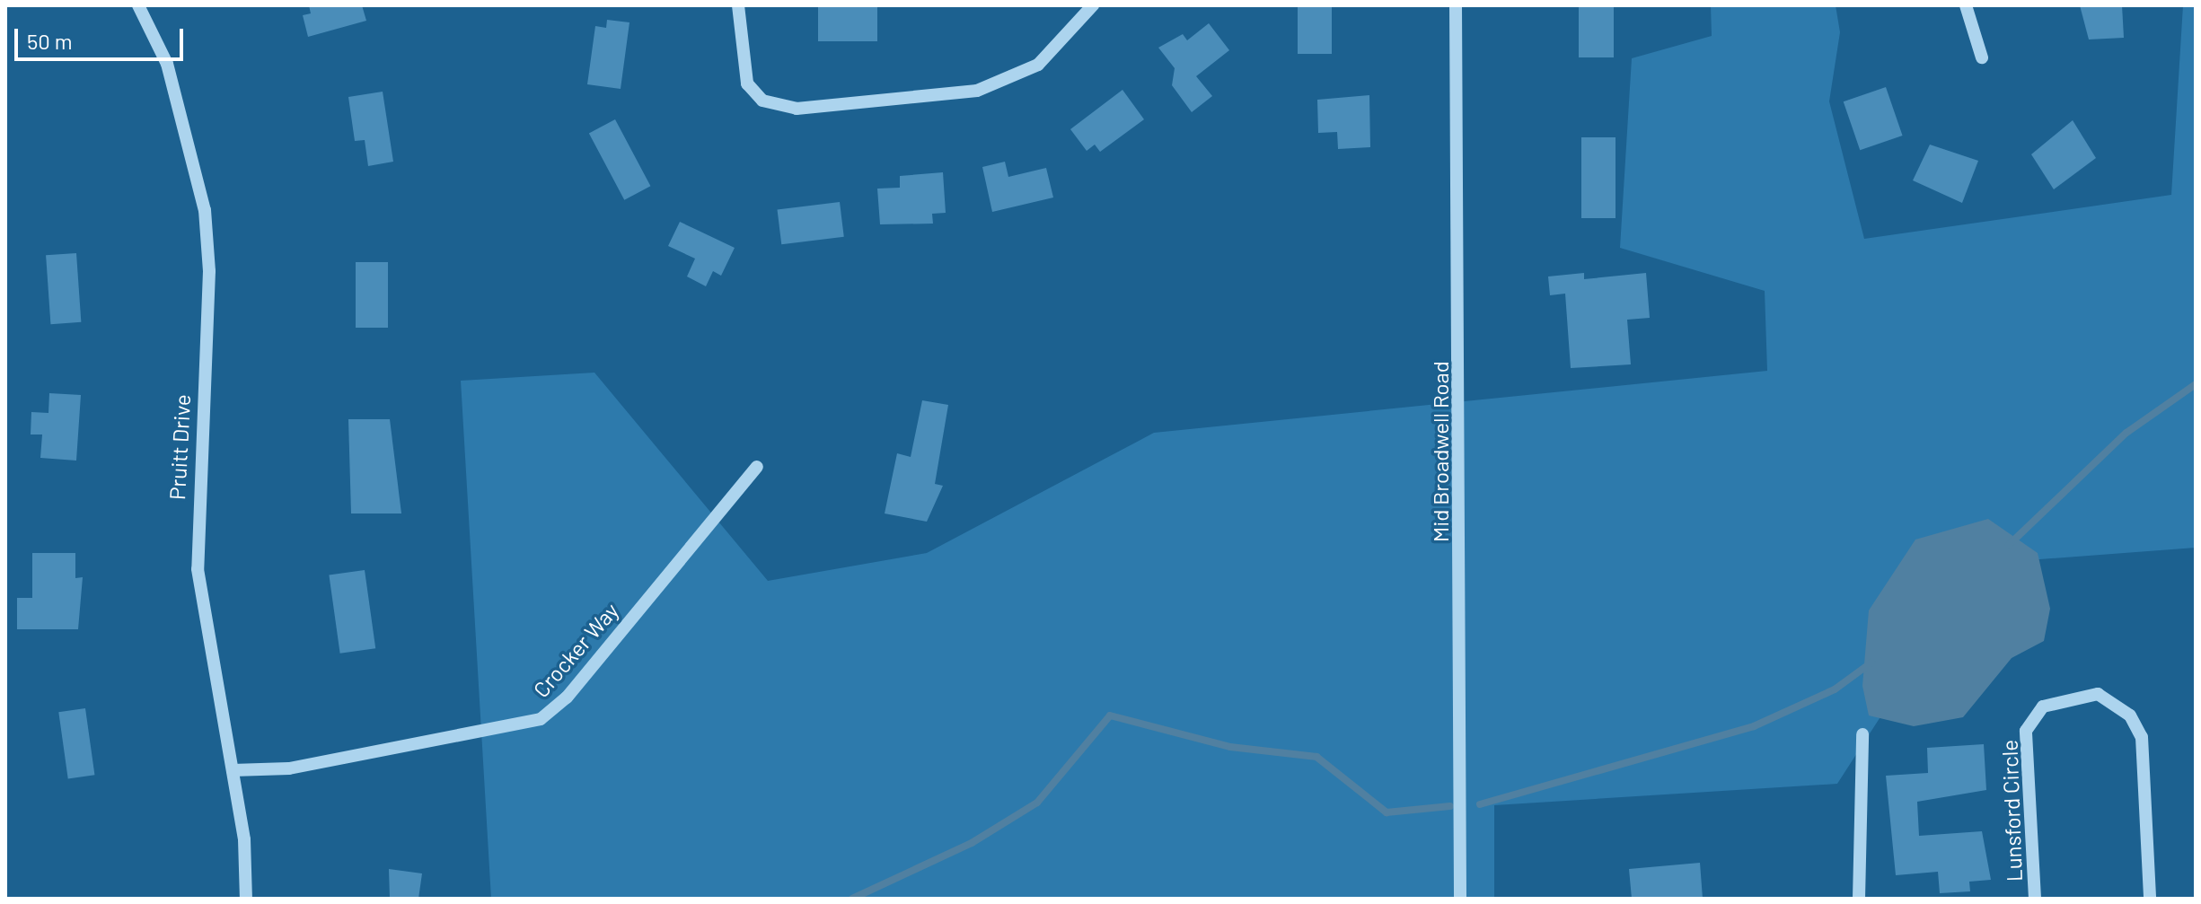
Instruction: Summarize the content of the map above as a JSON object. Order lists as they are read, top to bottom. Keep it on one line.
{"streets":{"street":["Pruitt Drive","Mid Broadwell Road","Crocker Way","Lunsford Circle"]},"crossings":[["Pruitt Drive","Crocker Way"]],"scale_bar":"50 m"}
